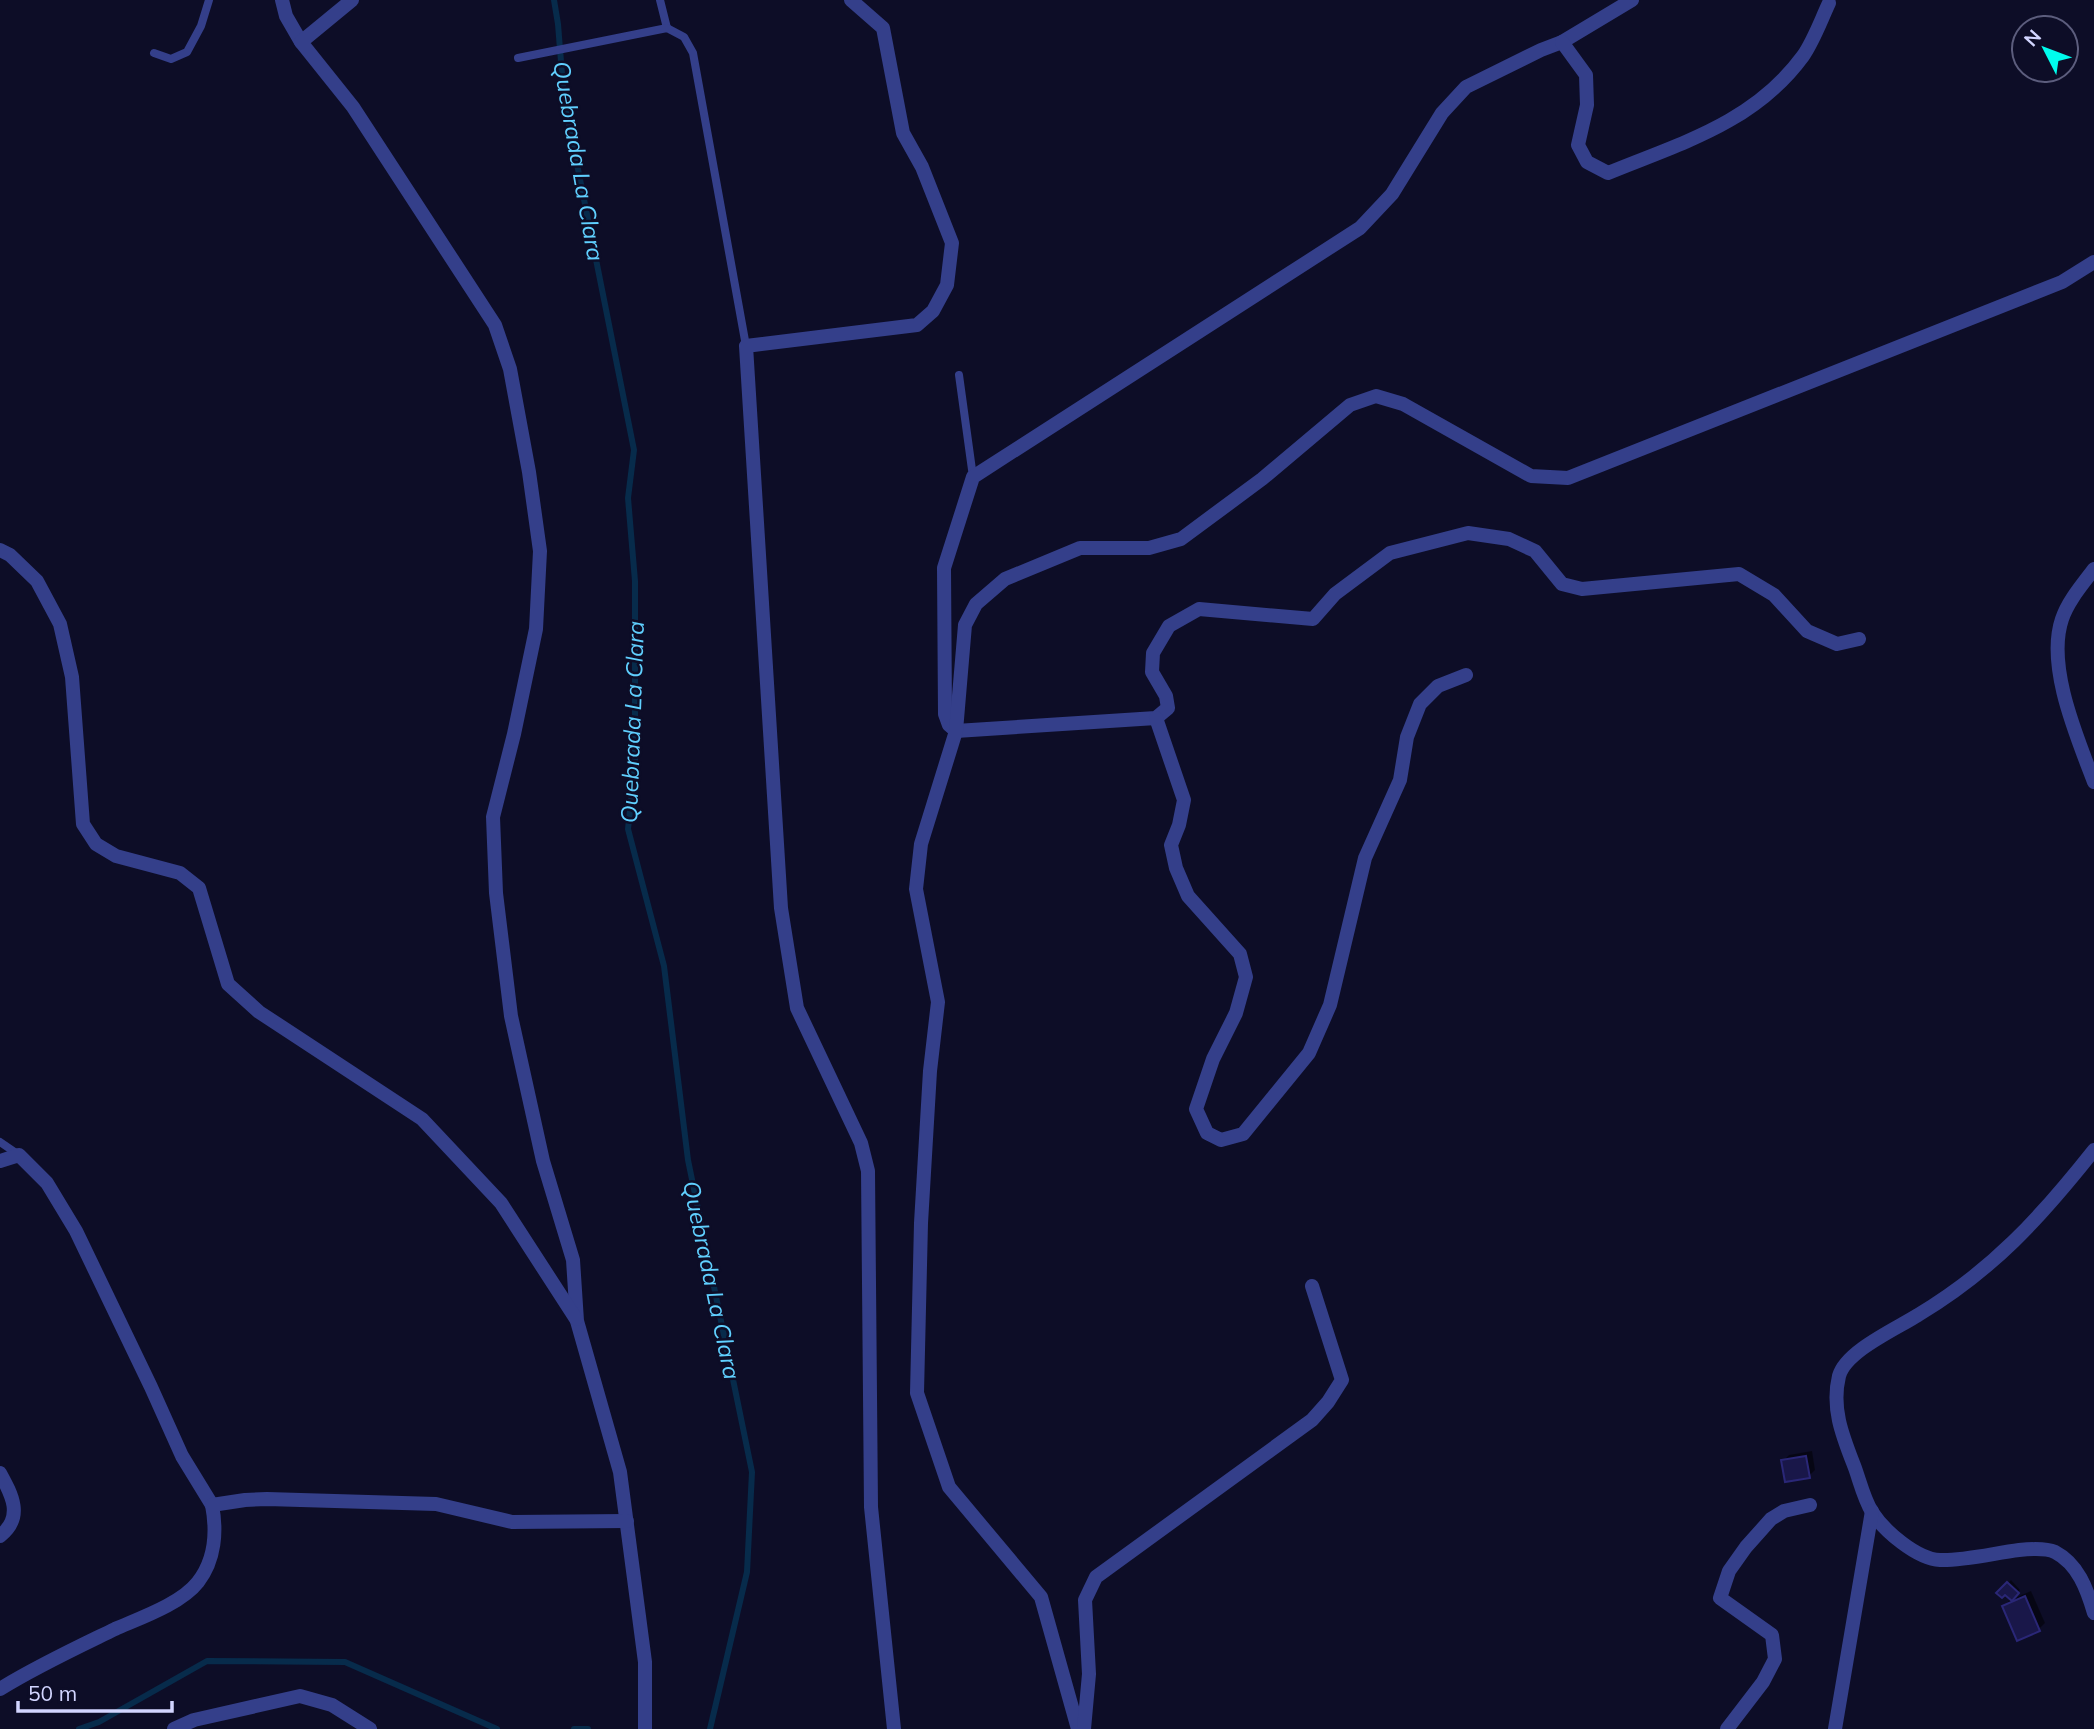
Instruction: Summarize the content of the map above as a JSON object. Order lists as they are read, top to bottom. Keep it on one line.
{"water":["Quebrada La Clara"],"scale_bar":"50 m","north":"top left"}
